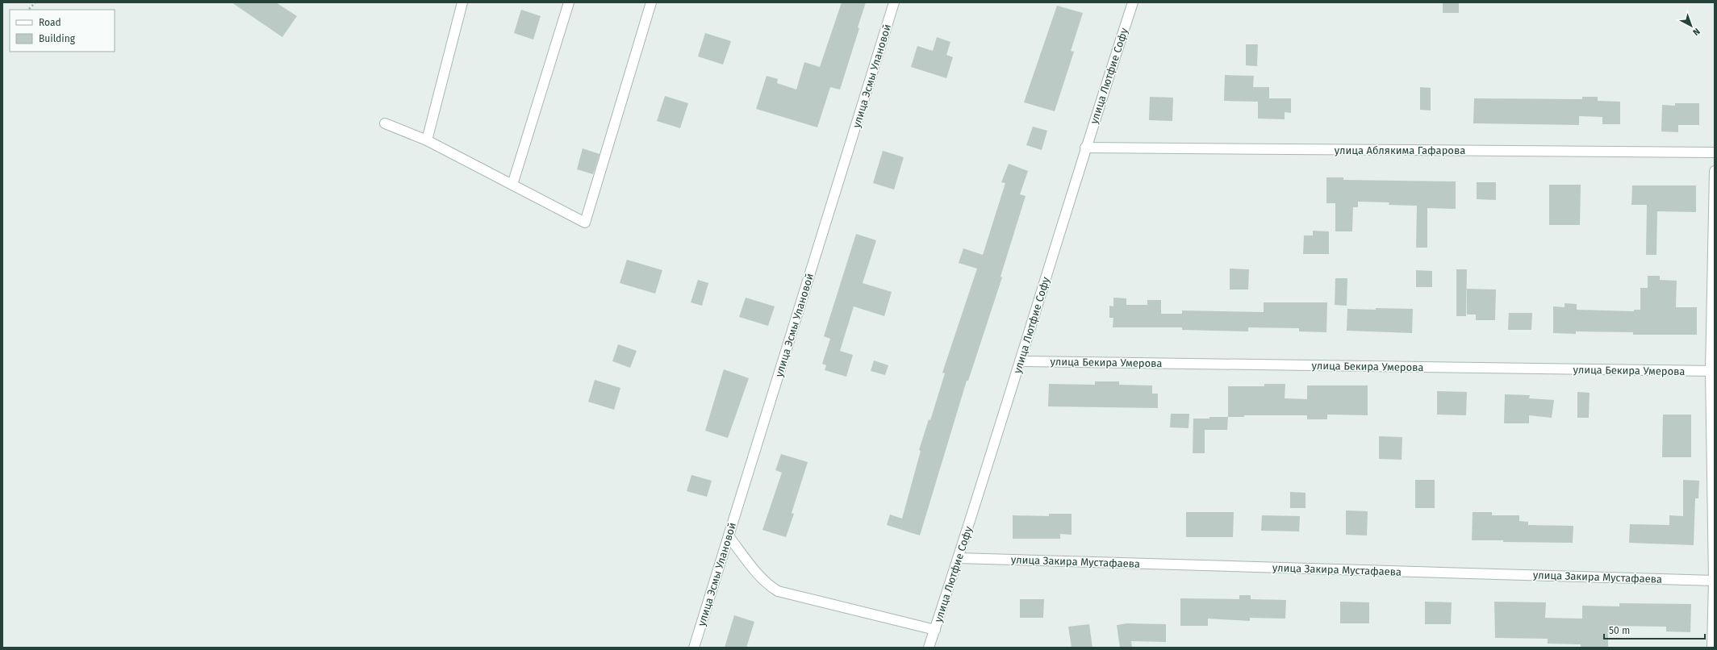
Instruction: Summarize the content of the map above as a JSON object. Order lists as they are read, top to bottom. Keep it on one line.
{"streets":{"street":["улица Эсмы Улановой","улица Лютфие Софу","улица Аблякима Гафарова","улица Бекира Умерова","улица Закира Мустафаева"]},"crossings":[["улица Лютфие Софу","улица Аблякима Гафарова"],["улица Лютфие Софу","улица Бекира Умерова"],["улица Лютфие Софу","улица Закира Мустафаева"]],"legend":["Road","Building"],"scale_bar":"50 m","north":"bottom right"}
